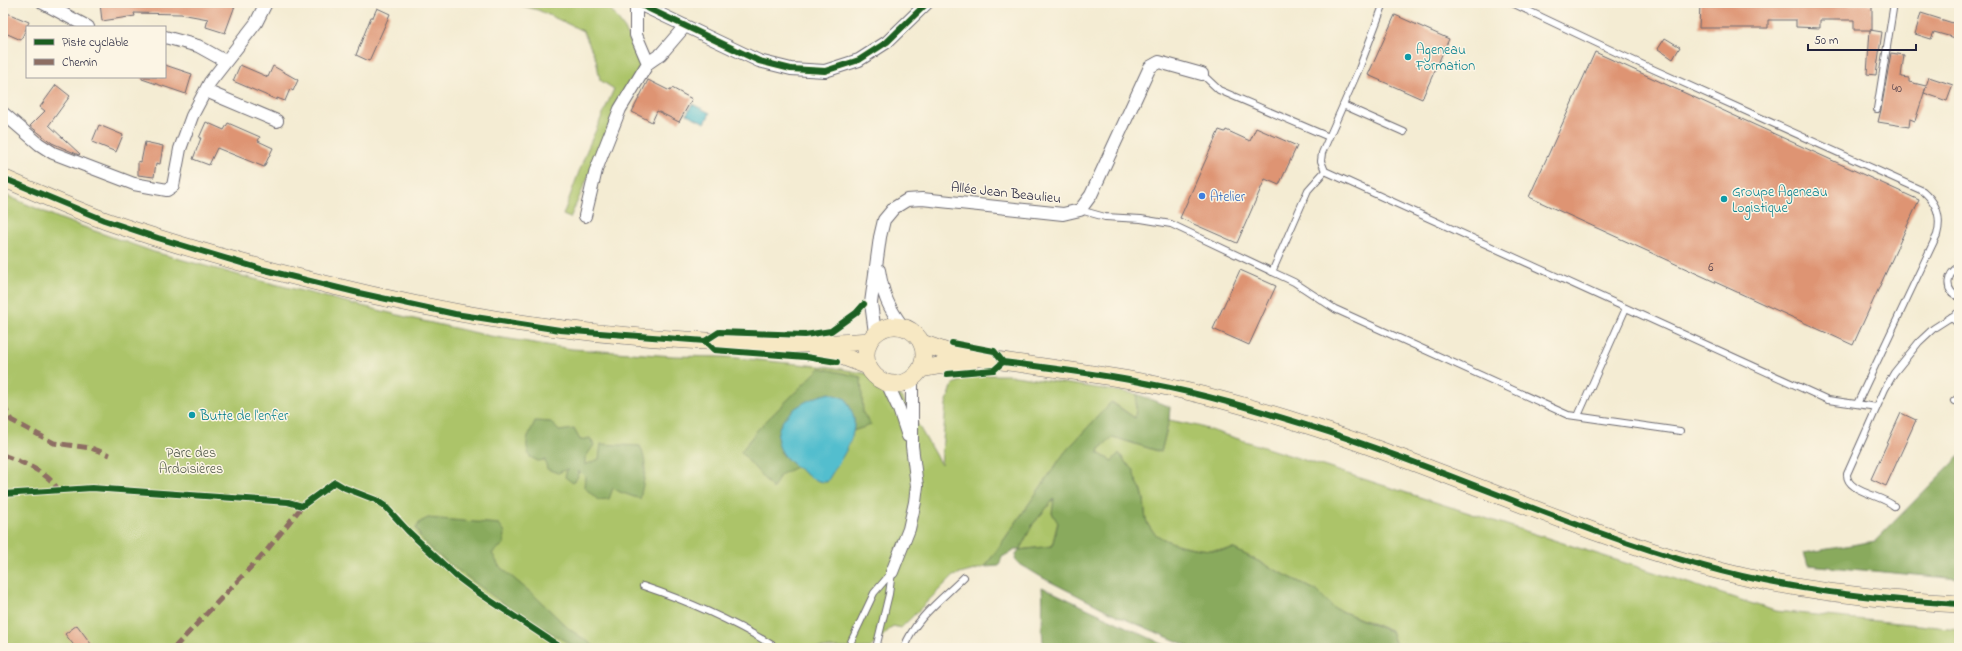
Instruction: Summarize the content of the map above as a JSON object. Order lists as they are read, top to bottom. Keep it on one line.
{"streets":{"street":["Allée Jean Beaulieu"]},"parks":["Parc des Ardoisières"],"places":["Ageneau Formation","Atelier","Groupe Ageneau Logistique","Butte de l'enfer"],"house_numbers":["40","6"],"legend":["Piste cyclable","Chemin"],"scale_bar":"50 m"}
